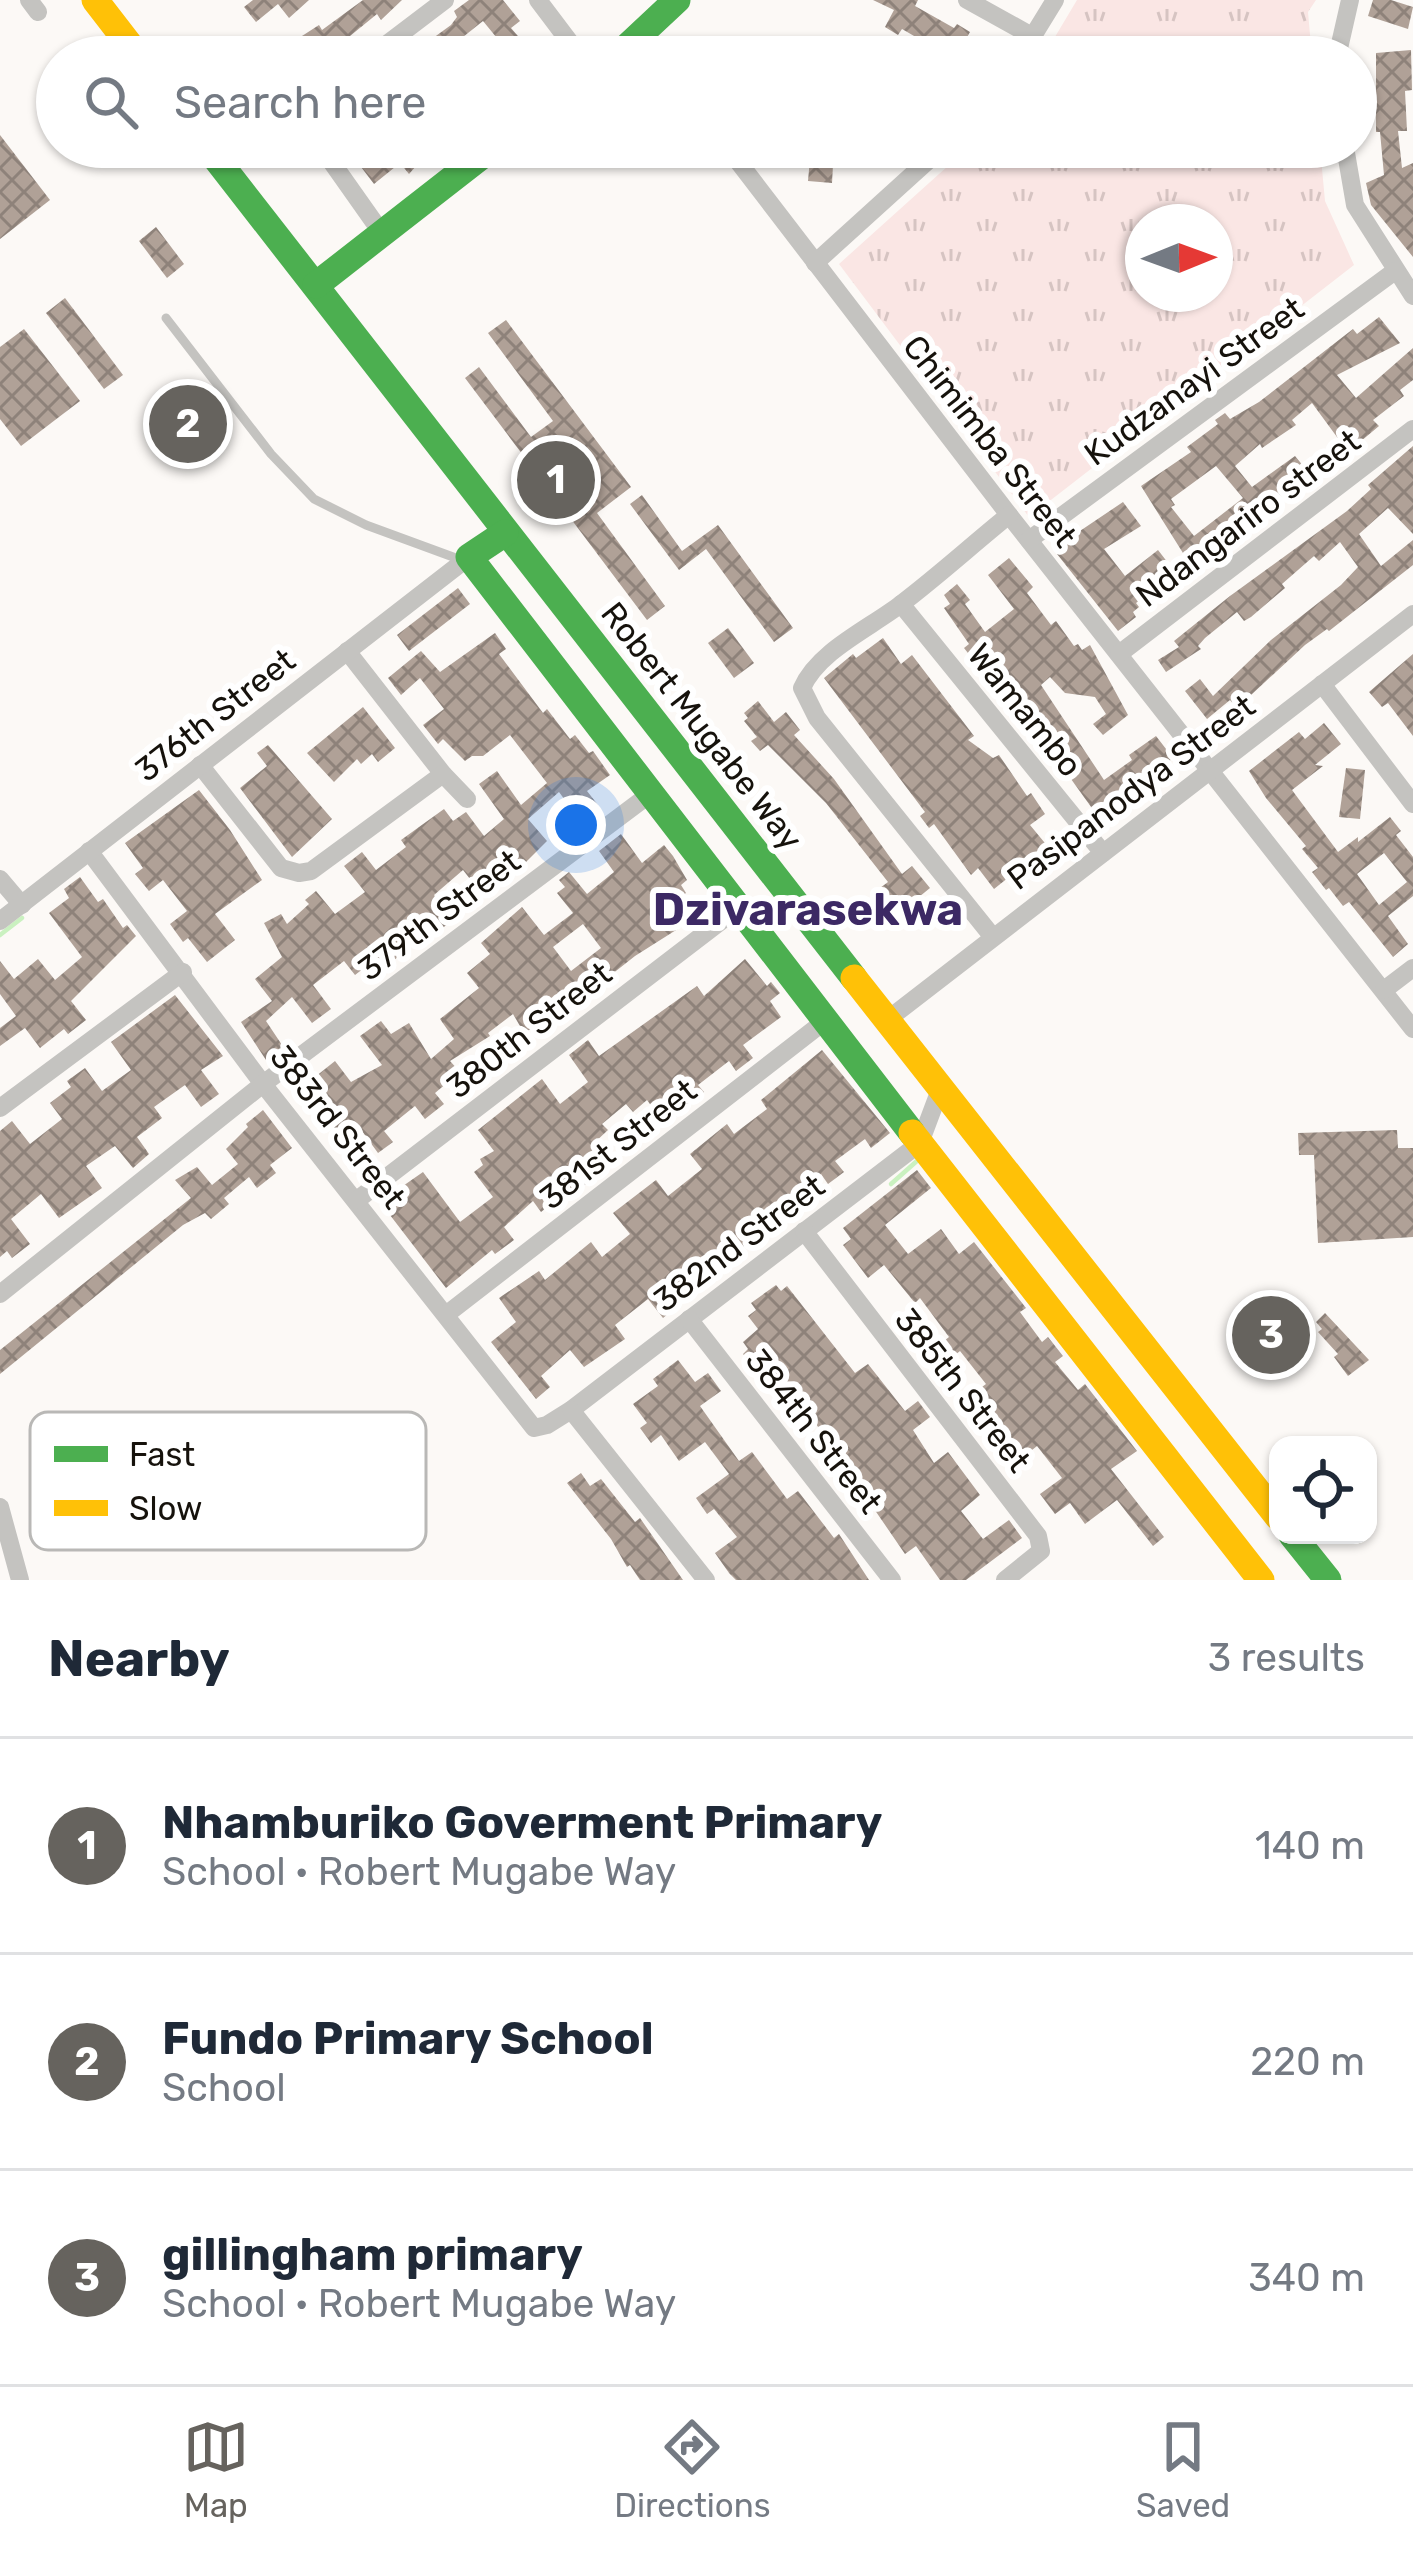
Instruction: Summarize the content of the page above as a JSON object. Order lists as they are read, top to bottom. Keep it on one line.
{"streets":{"street":["Kudzanayi Street","Chimimba Street","Ndangariro street","Wamambo","376th Street","Robert Mugabe Way","Pasipanodya Street","379th Street","380th Street","383rd Street","381st Street","382nd Street","385th Street","384th Street"]},"crossings":[["Kudzanayi Street","Chimimba Street"],["Chimimba Street","Ndangariro street"],["Chimimba Street","Pasipanodya Street"],["Wamambo","Pasipanodya Street"],["376th Street","383rd Street"],["Robert Mugabe Way","Pasipanodya Street"],["379th Street","383rd Street"],["380th Street","383rd Street"],["383rd Street","381st Street"],["383rd Street","382nd Street"],["382nd Street","385th Street"],["382nd Street","384th Street"]],"districts":["Dzivarasekwa"],"legend":["Fast","Slow"],"north":"right","page":{"search":"Search here","pins":["2","1","3"],"heading":["Nearby","3 results"],"list":[{"mark":"1","name":"Nhamburiko Goverment Primary","note":"School · Robert Mugabe Way","value":"140 m"},{"mark":"2","name":"Fundo Primary School","note":"School","value":"220 m"},{"mark":"3","name":"gillingham primary","note":"School · Robert Mugabe Way","value":"340 m"}],"nav":["Map","Directions","Saved"]}}
